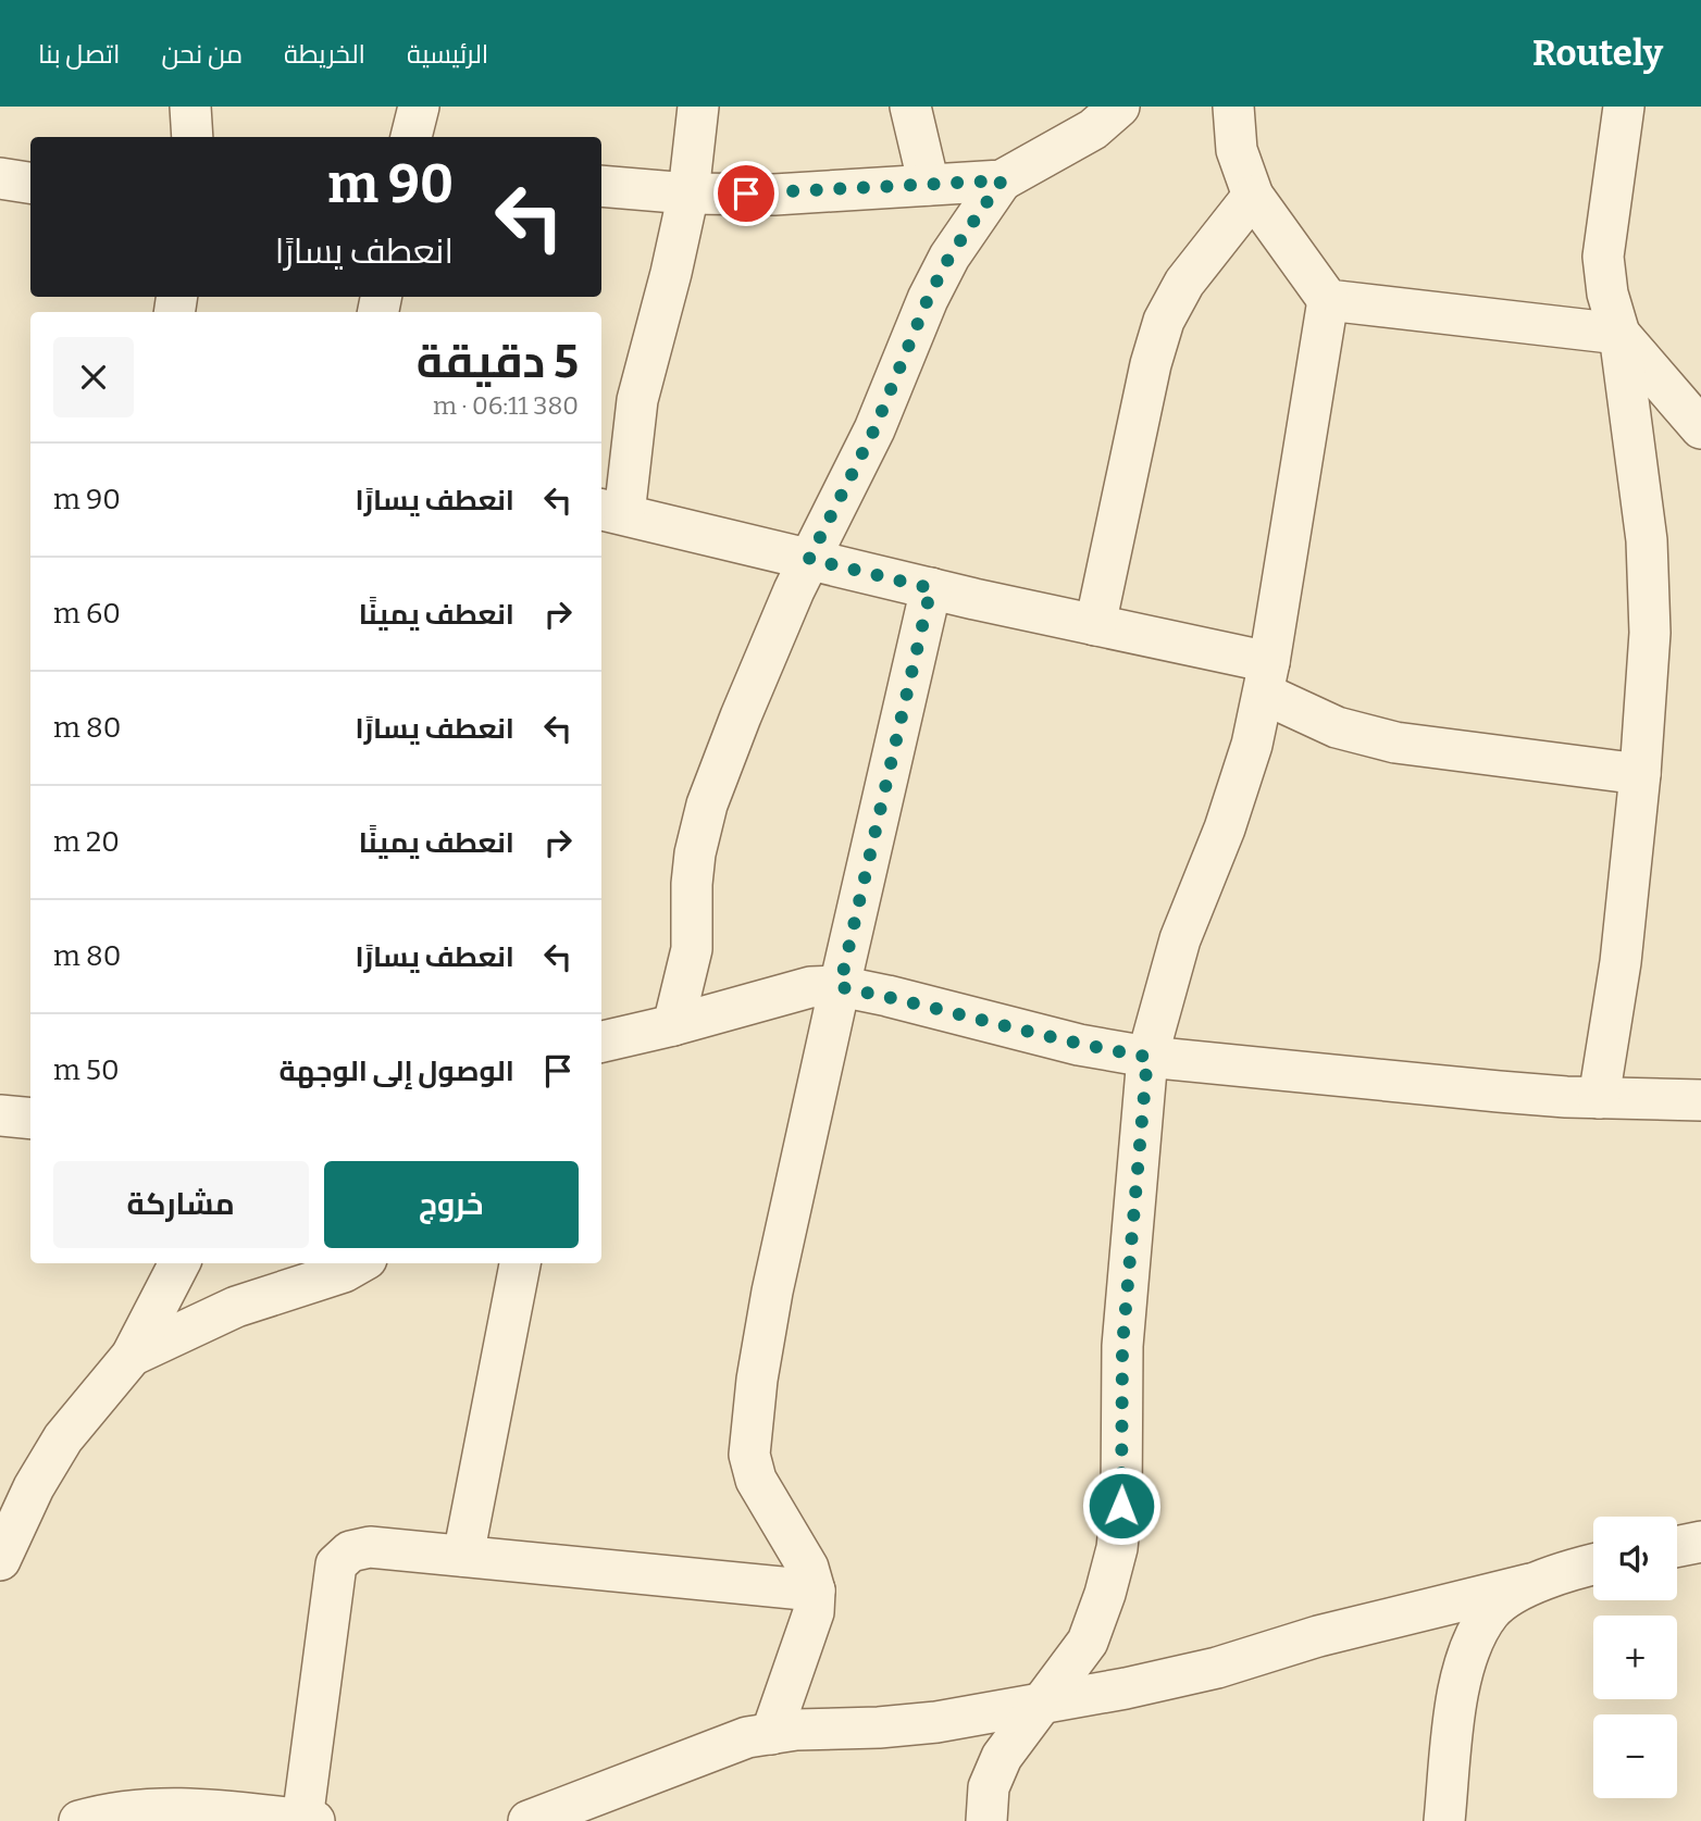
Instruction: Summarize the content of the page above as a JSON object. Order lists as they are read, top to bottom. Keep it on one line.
{"page":{"header":"Routely","nav":["الرئيسية","الخريطة","من نحن","اتصل بنا"],"turn":["90 m","انعطف يسارًا"],"heading":["5 دقيقة","380 m · 06:11"],"list":[{"name":"انعطف يسارًا","value":"90 m"},{"name":"انعطف يمينًا","value":"60 m"},{"name":"انعطف يسارًا","value":"80 m"},{"name":"انعطف يمينًا","value":"20 m"},{"name":"انعطف يسارًا","value":"80 m"},{"name":"الوصول إلى الوجهة","value":"50 m"}],"buttons":["خروج","مشاركة"],"map_buttons":["+","−"]}}
